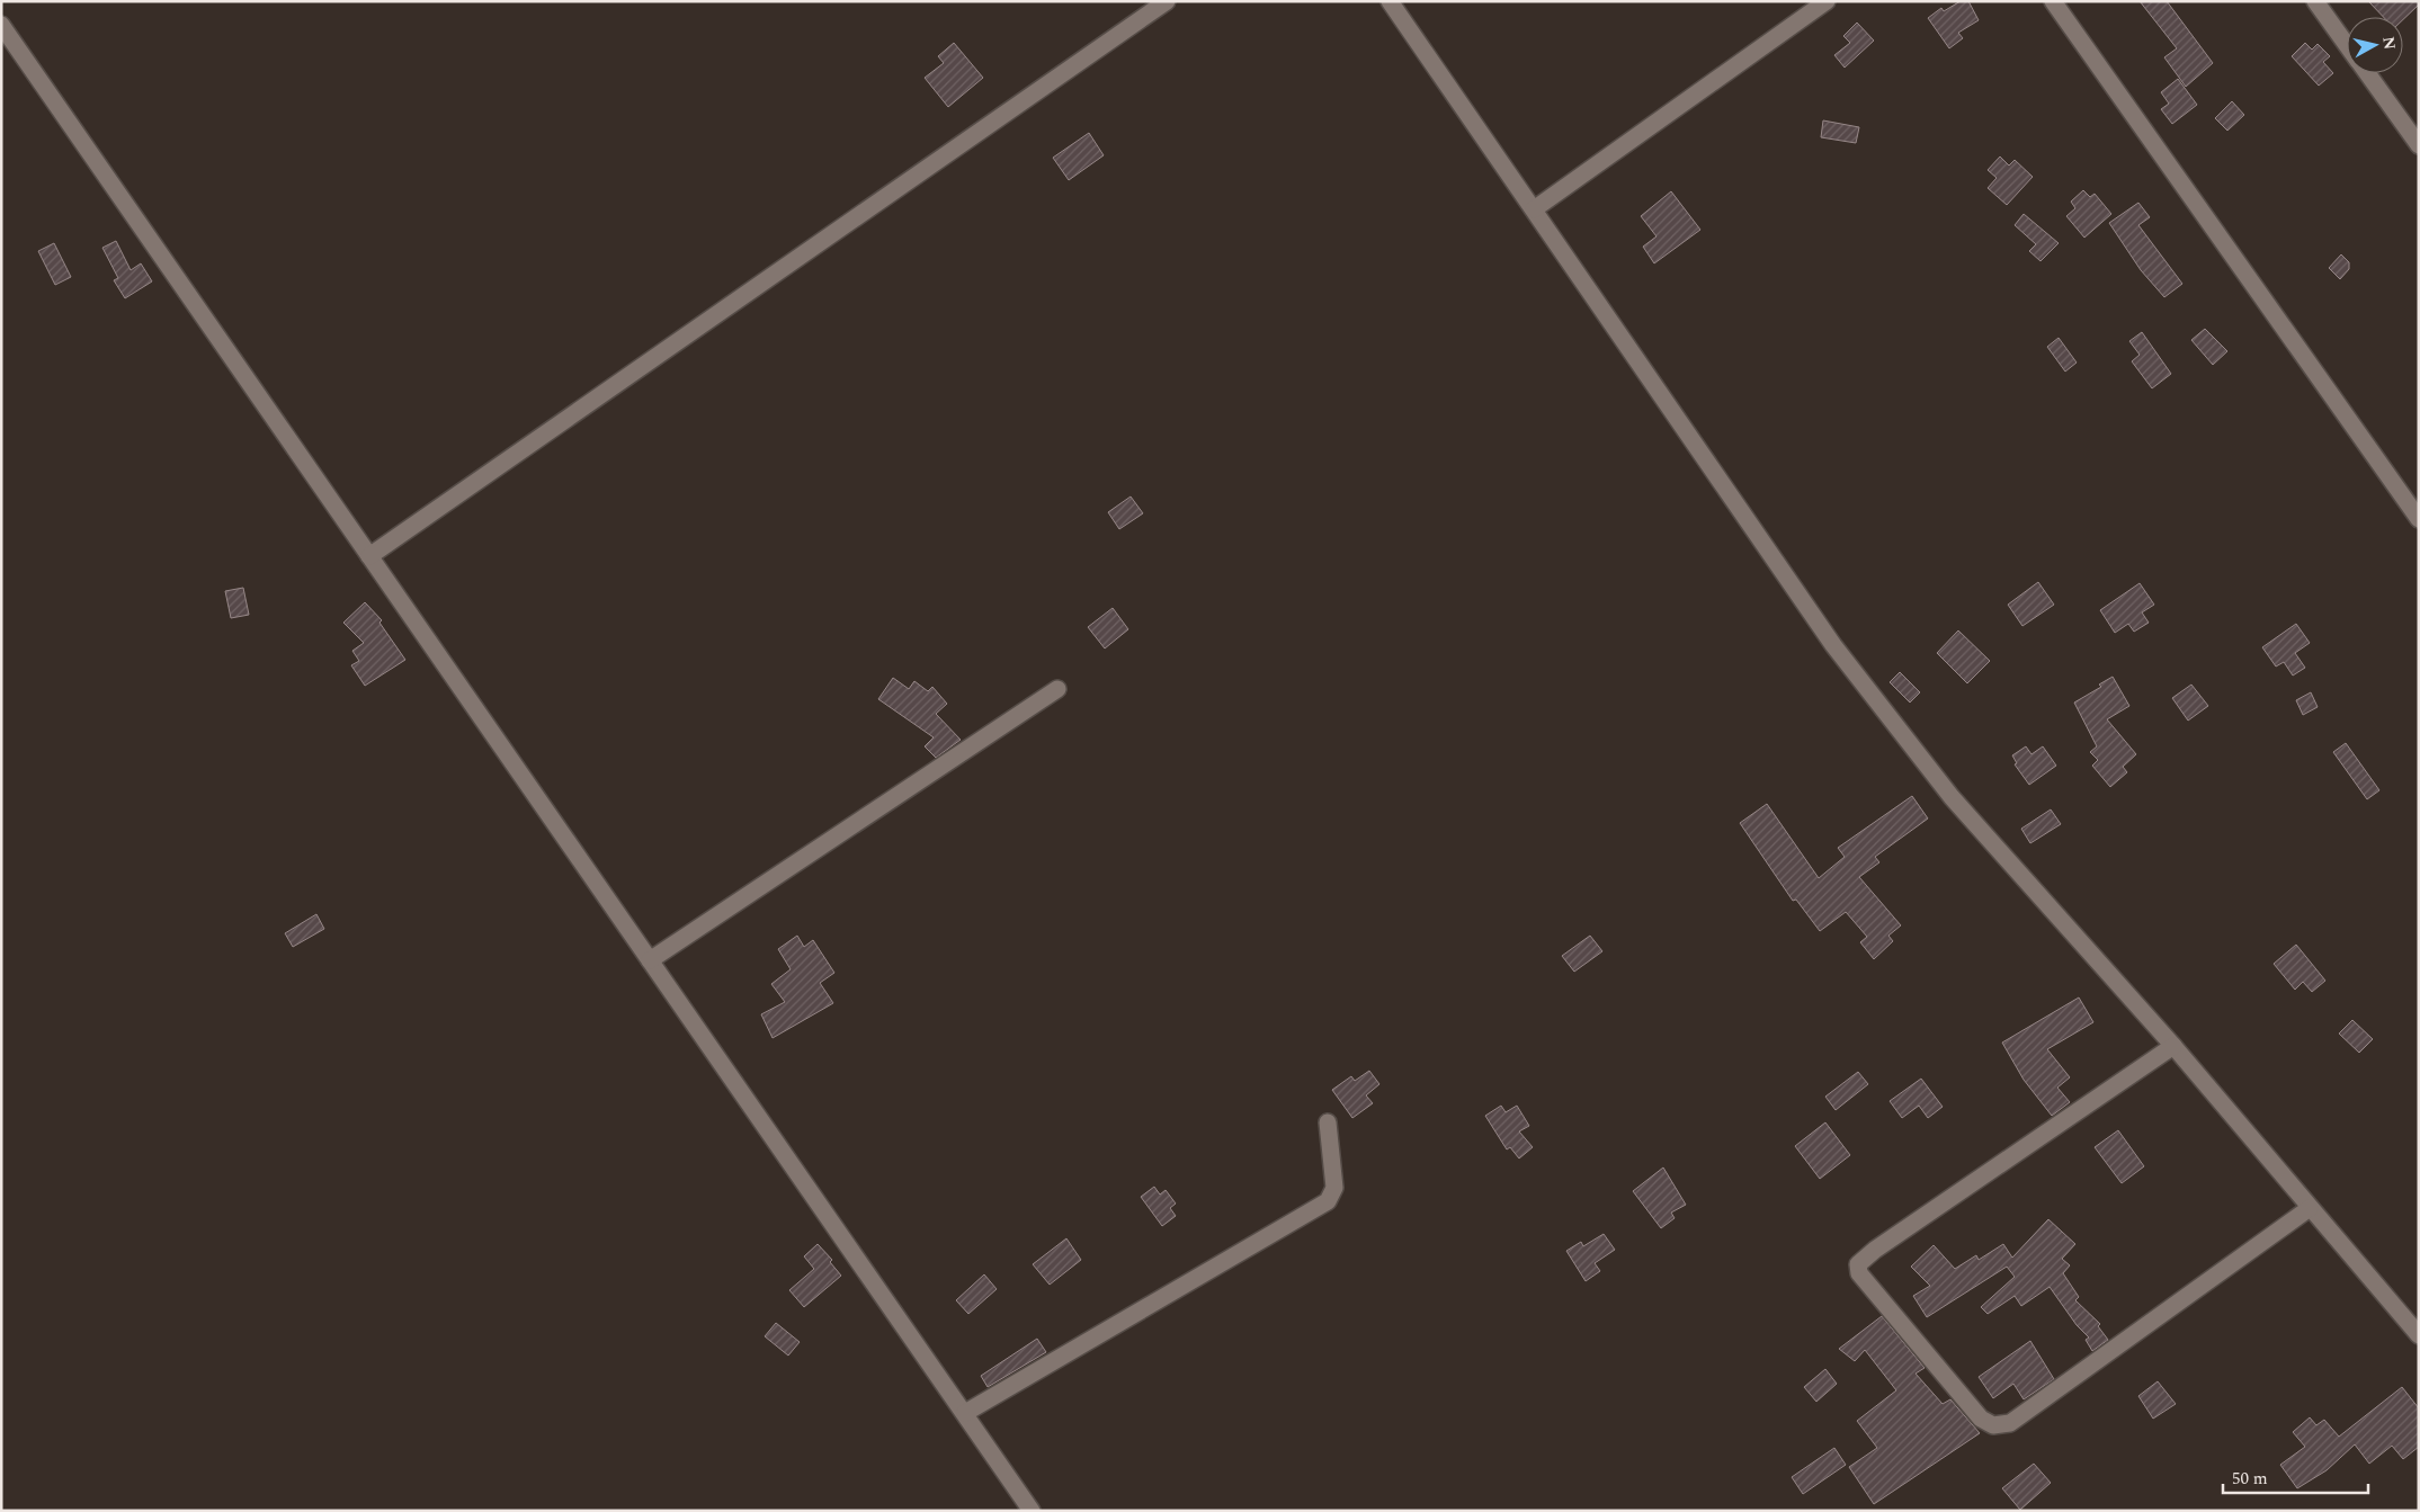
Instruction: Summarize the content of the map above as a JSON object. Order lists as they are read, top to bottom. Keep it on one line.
{"scale_bar":"50 m","north":"right"}
